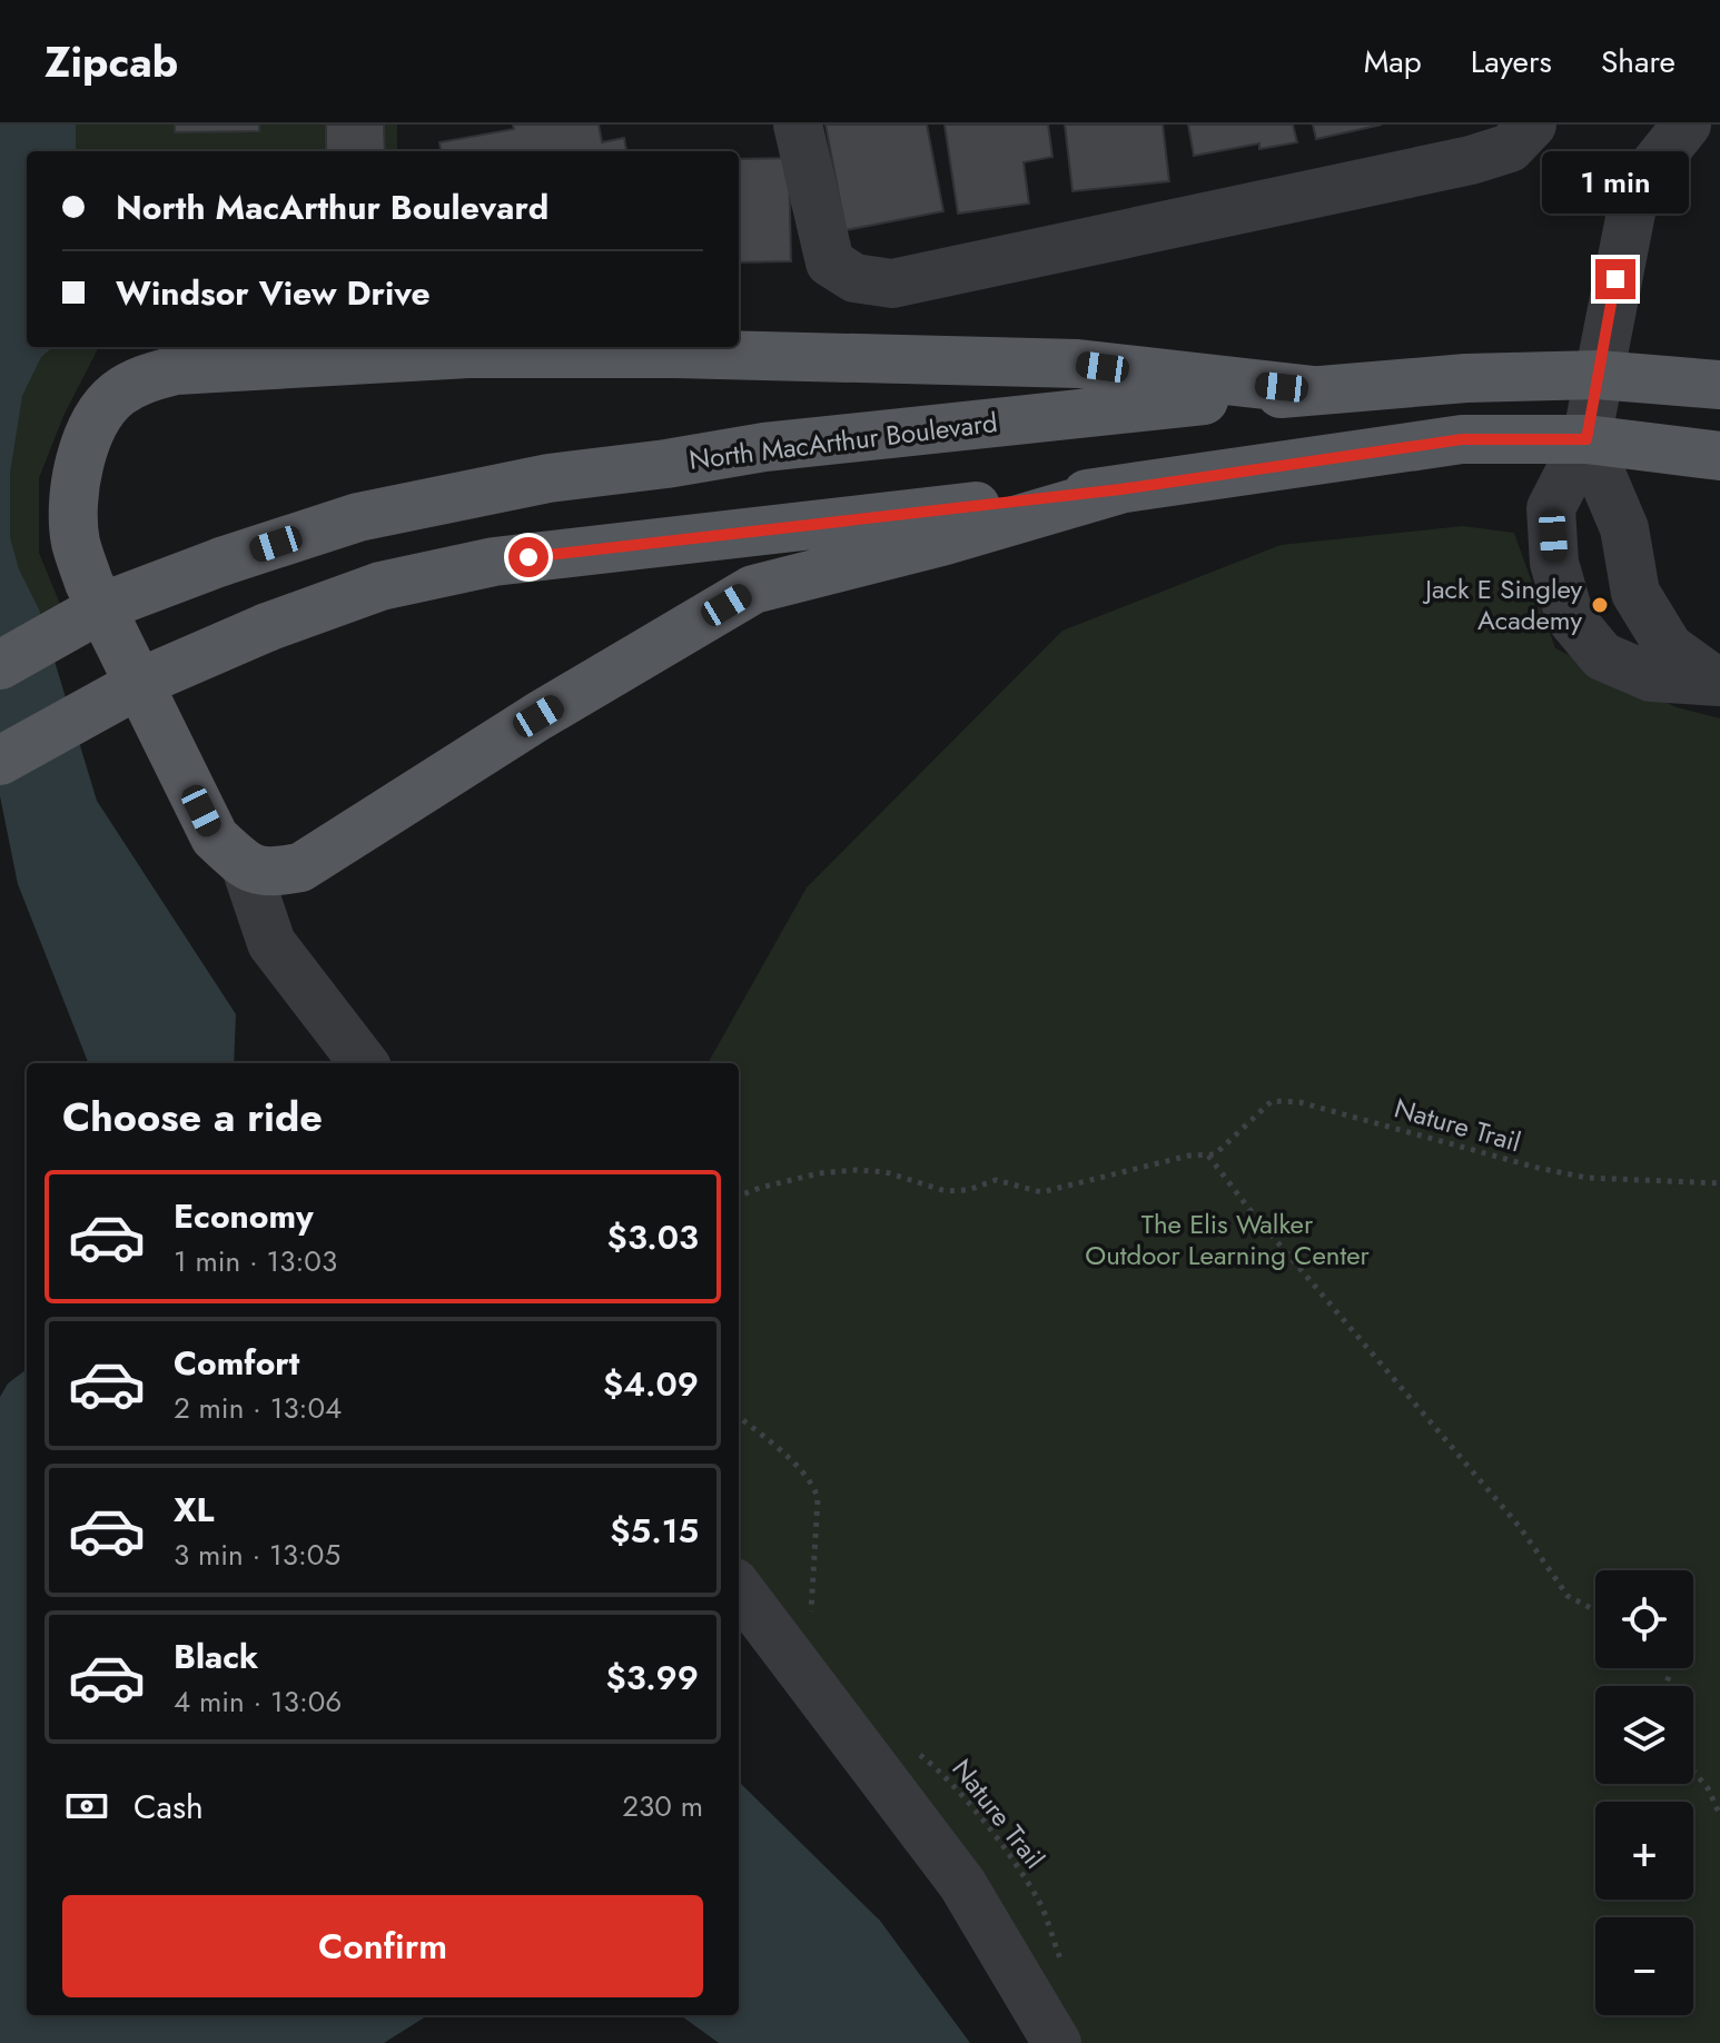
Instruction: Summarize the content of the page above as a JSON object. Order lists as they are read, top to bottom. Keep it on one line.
{"streets":{"main road":["North MacArthur Boulevard"],"path":["Nature Trail"]},"parks":["The Elis Walker Outdoor Learning Center"],"places":["Jack E Singley Academy"],"page":{"header":"Zipcab","nav":["Map","Layers","Share"],"bubble":"1 min","banner":["North MacArthur Boulevard","Windsor View Drive"],"heading":"Choose a ride","list":[{"name":"Economy","note":"1 min · 13:03","value":"$3.03"},{"name":"Comfort","note":"2 min · 13:04","value":"$4.09"},{"name":"XL","note":"3 min · 13:05","value":"$5.15"},{"name":"Black","note":"4 min · 13:06","value":"$3.99"}],"map_buttons":["+","−"],"pay":["Cash","230 m"],"buttons":"Confirm"}}
